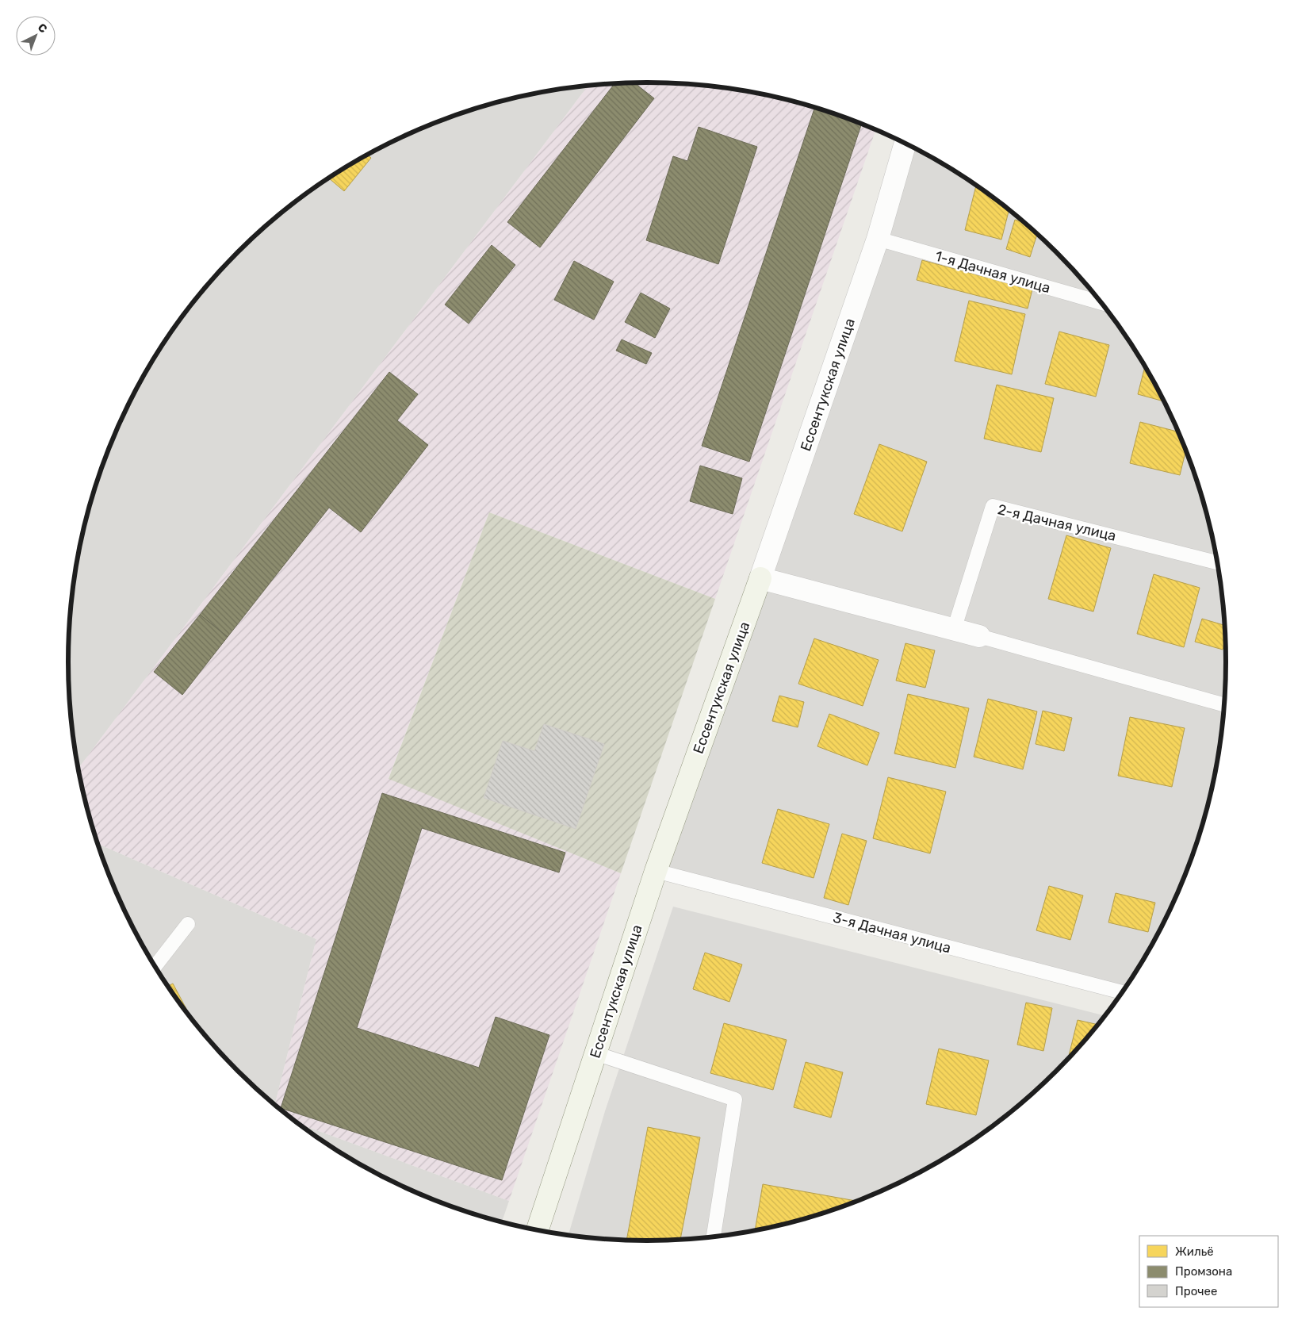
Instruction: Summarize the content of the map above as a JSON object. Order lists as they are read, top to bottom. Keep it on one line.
{"streets":{"street":["Ессентукская улица"],"lane":["1-я Дачная улица","2-я Дачная улица","3-я Дачная улица"]},"crossings":[["1-я Дачная улица","Ессентукская улица"],["Ессентукская улица","3-я Дачная улица"]],"legend":["Жильё","Промзона","Прочее"],"north":"top right"}
